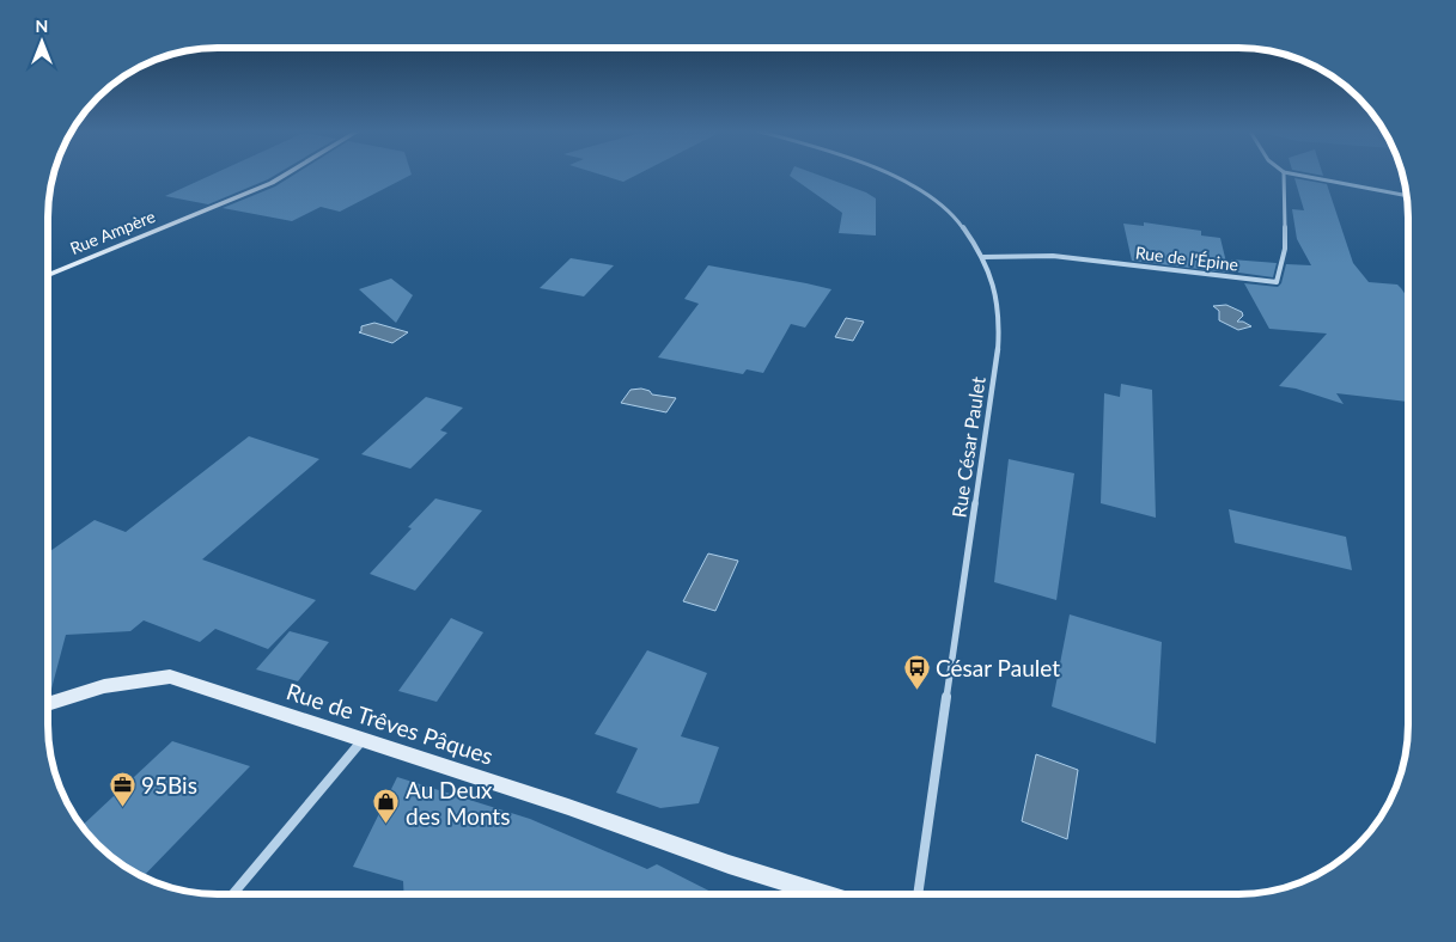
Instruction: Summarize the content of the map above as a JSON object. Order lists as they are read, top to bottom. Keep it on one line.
{"streets":{"street":["Rue Ampère","Rue de l'Épine","Rue César Paulet","Rue de Trêves Pâques"]},"crossings":[["Rue de l'Épine","Rue César Paulet"]],"places":{"bus stop":["César Paulet"],"office":["95Bis"],"shop":["Au Deux des Monts"]},"north":"top"}
